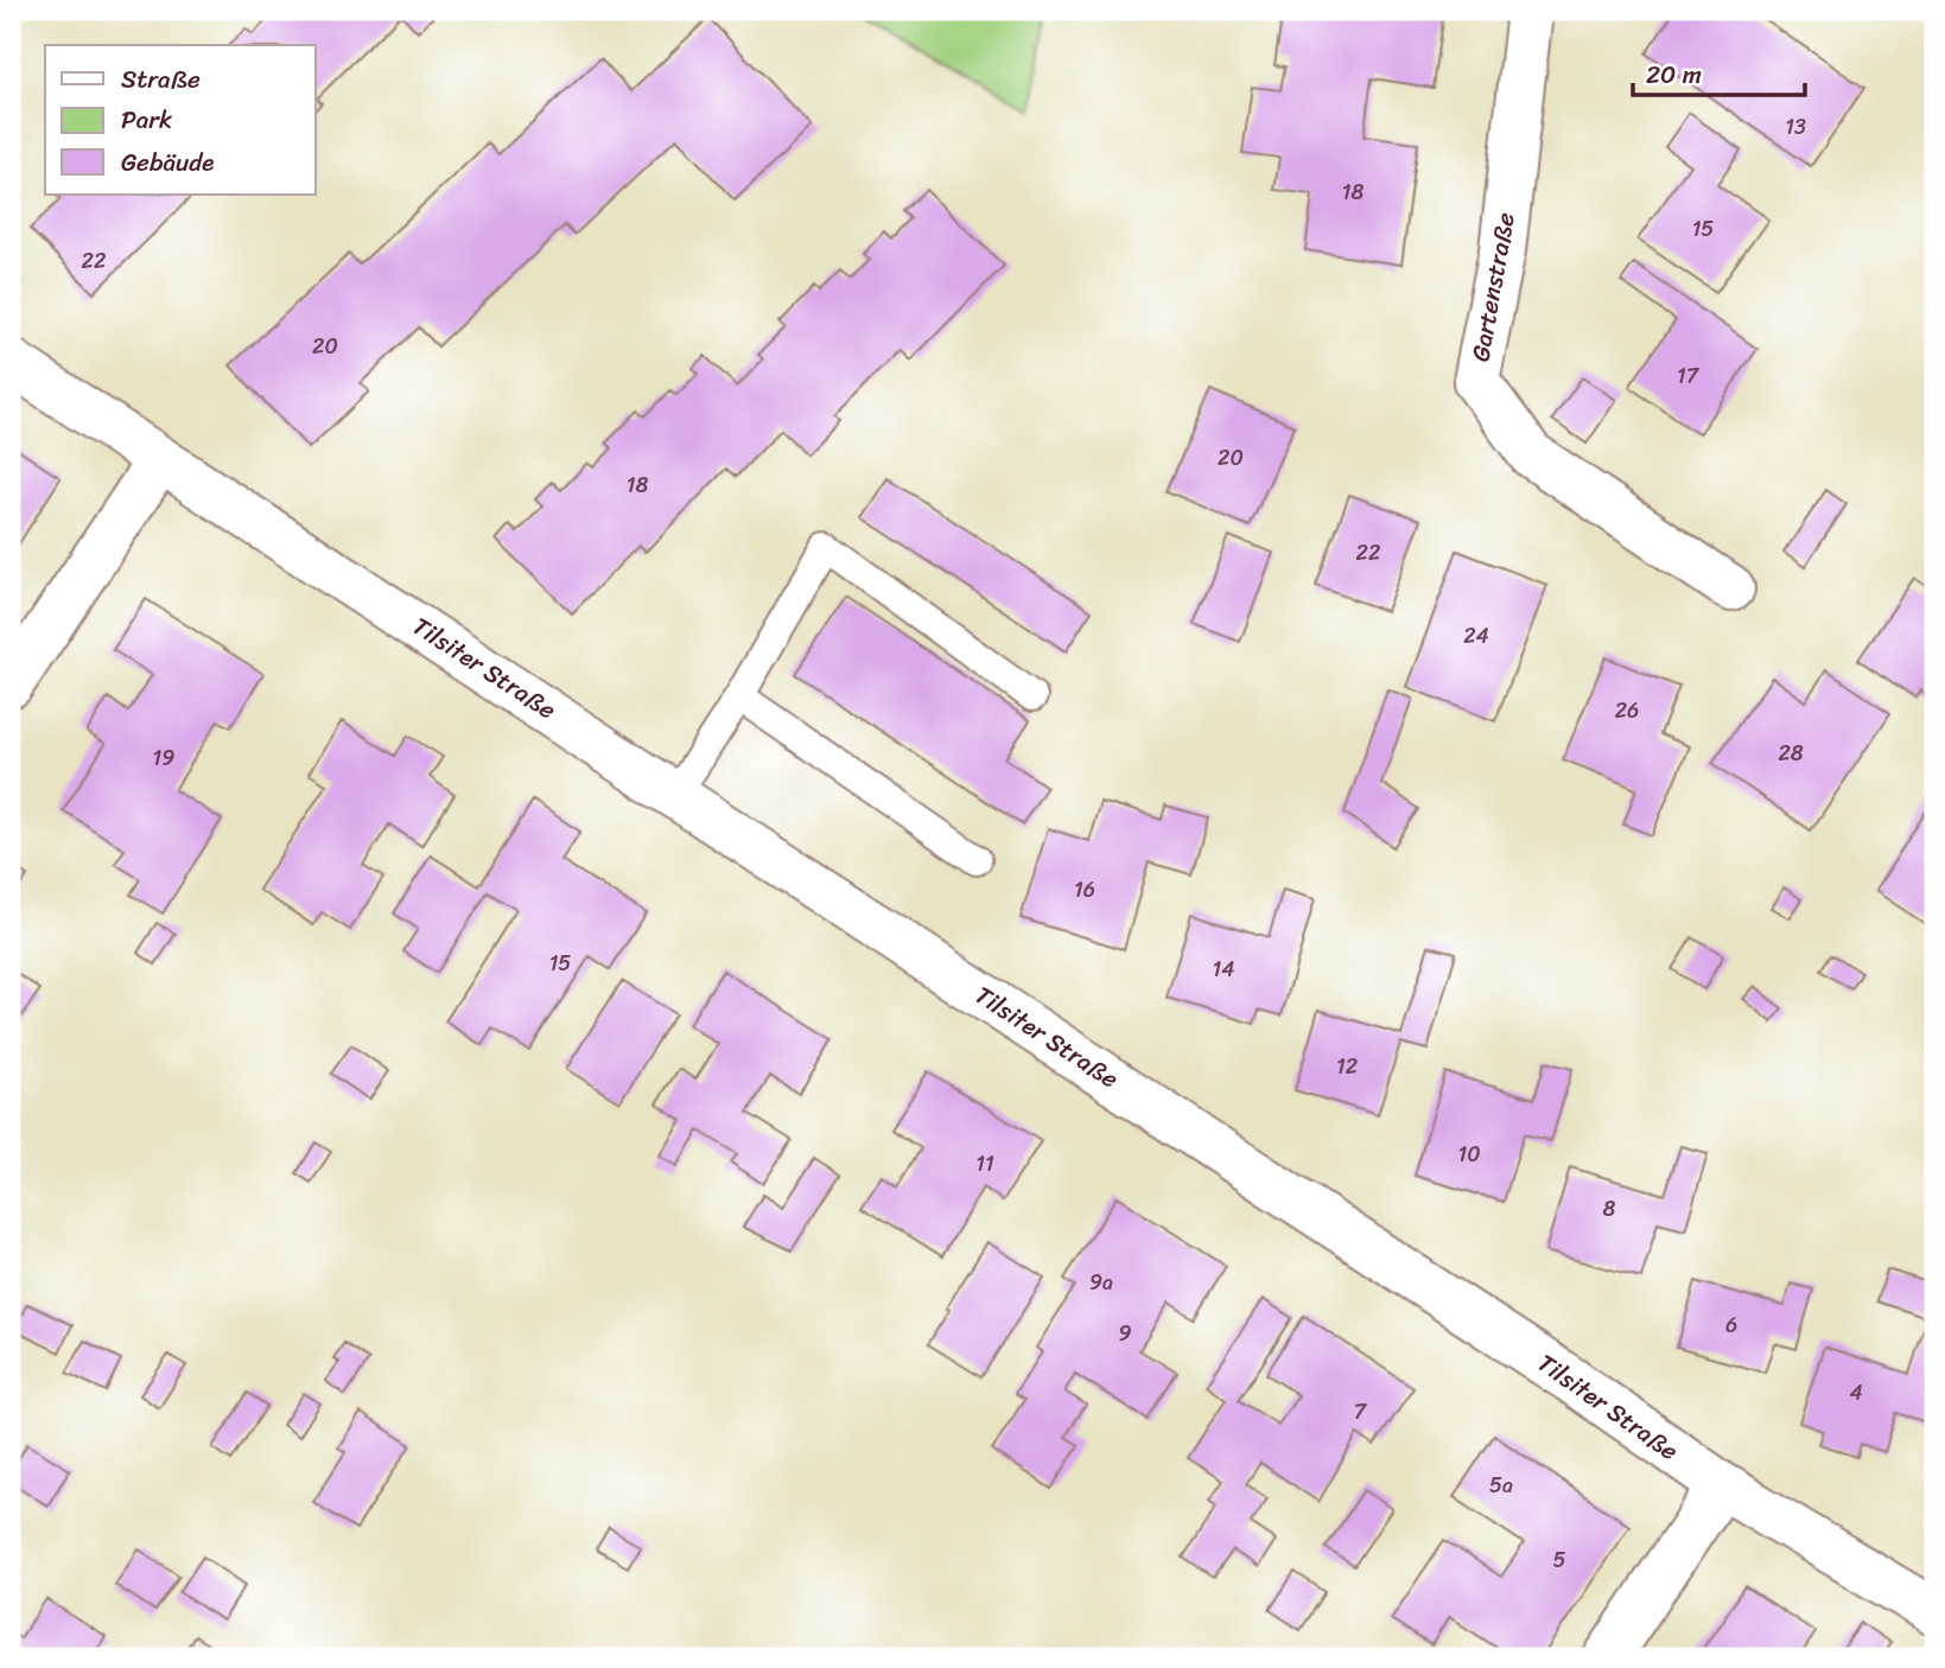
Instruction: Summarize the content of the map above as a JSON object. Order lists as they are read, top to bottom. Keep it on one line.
{"streets":{"street":["Gartenstraße","Tilsiter Straße"]},"house_numbers":["13","18","15","22","20","17","20","18","22","24","26","28","19","16","15","14","12","10","11","8","9a","6","9","4","7","5a","5"],"legend":["Straße","Park","Gebäude"],"scale_bar":"20 m"}
